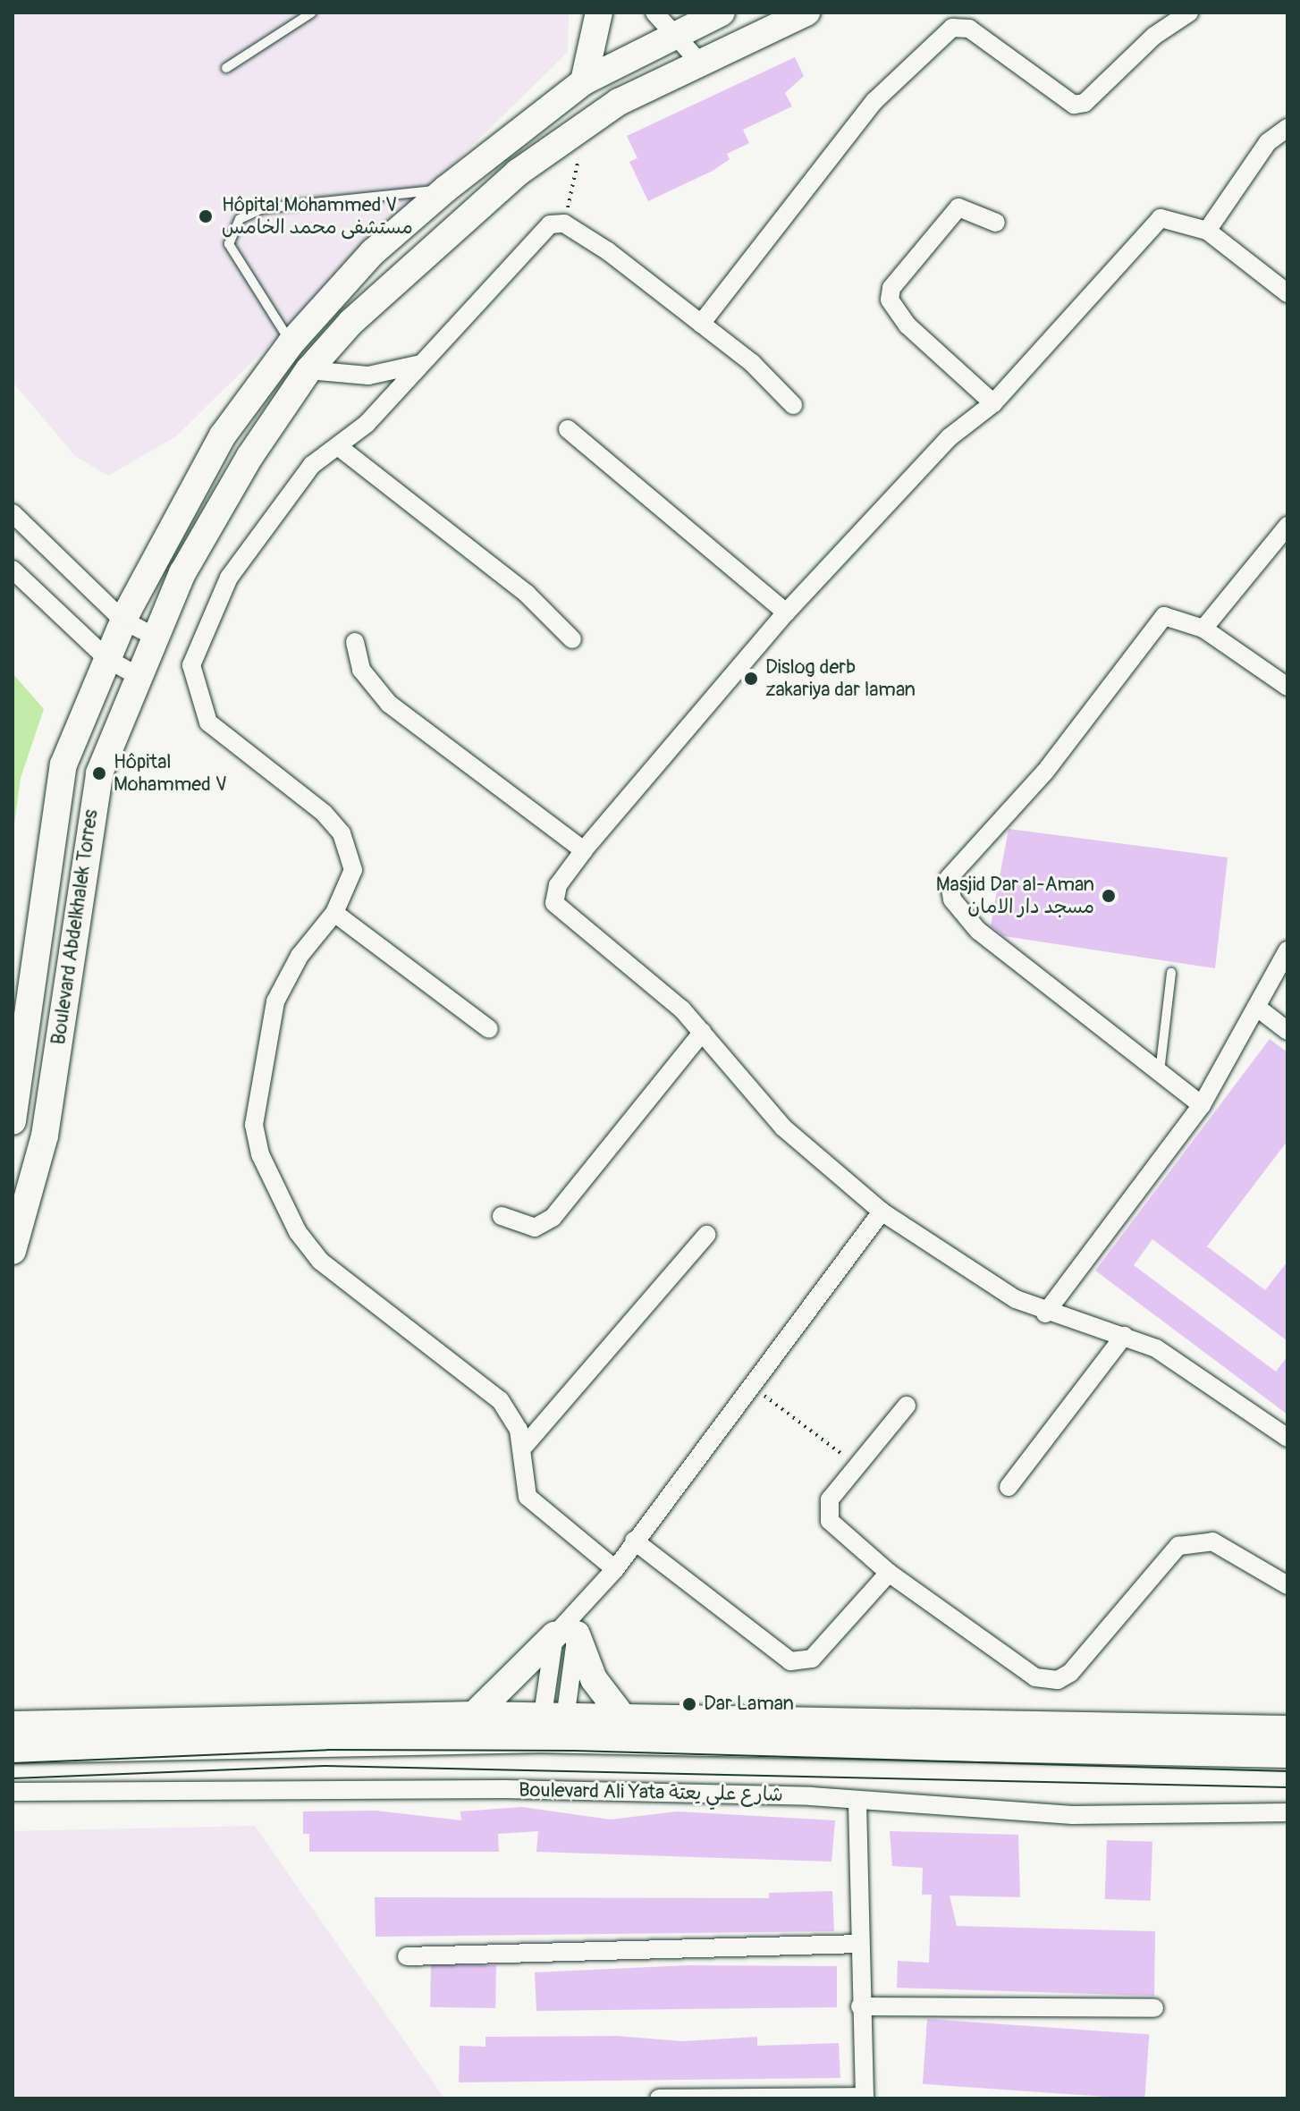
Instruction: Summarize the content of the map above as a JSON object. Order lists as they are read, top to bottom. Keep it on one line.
{"streets":{"street":["Boulevard Abdelkhalek Torres","Boulevard Ali Yata شارع علي يعتة"]},"places":["Hôpital Mohammed V مستشفى محمد الخامس","Dislog derb zakariya dar laman","Hôpital Mohammed V","Masjid Dar al-Aman مسجد دار الامان","Dar Laman"]}
